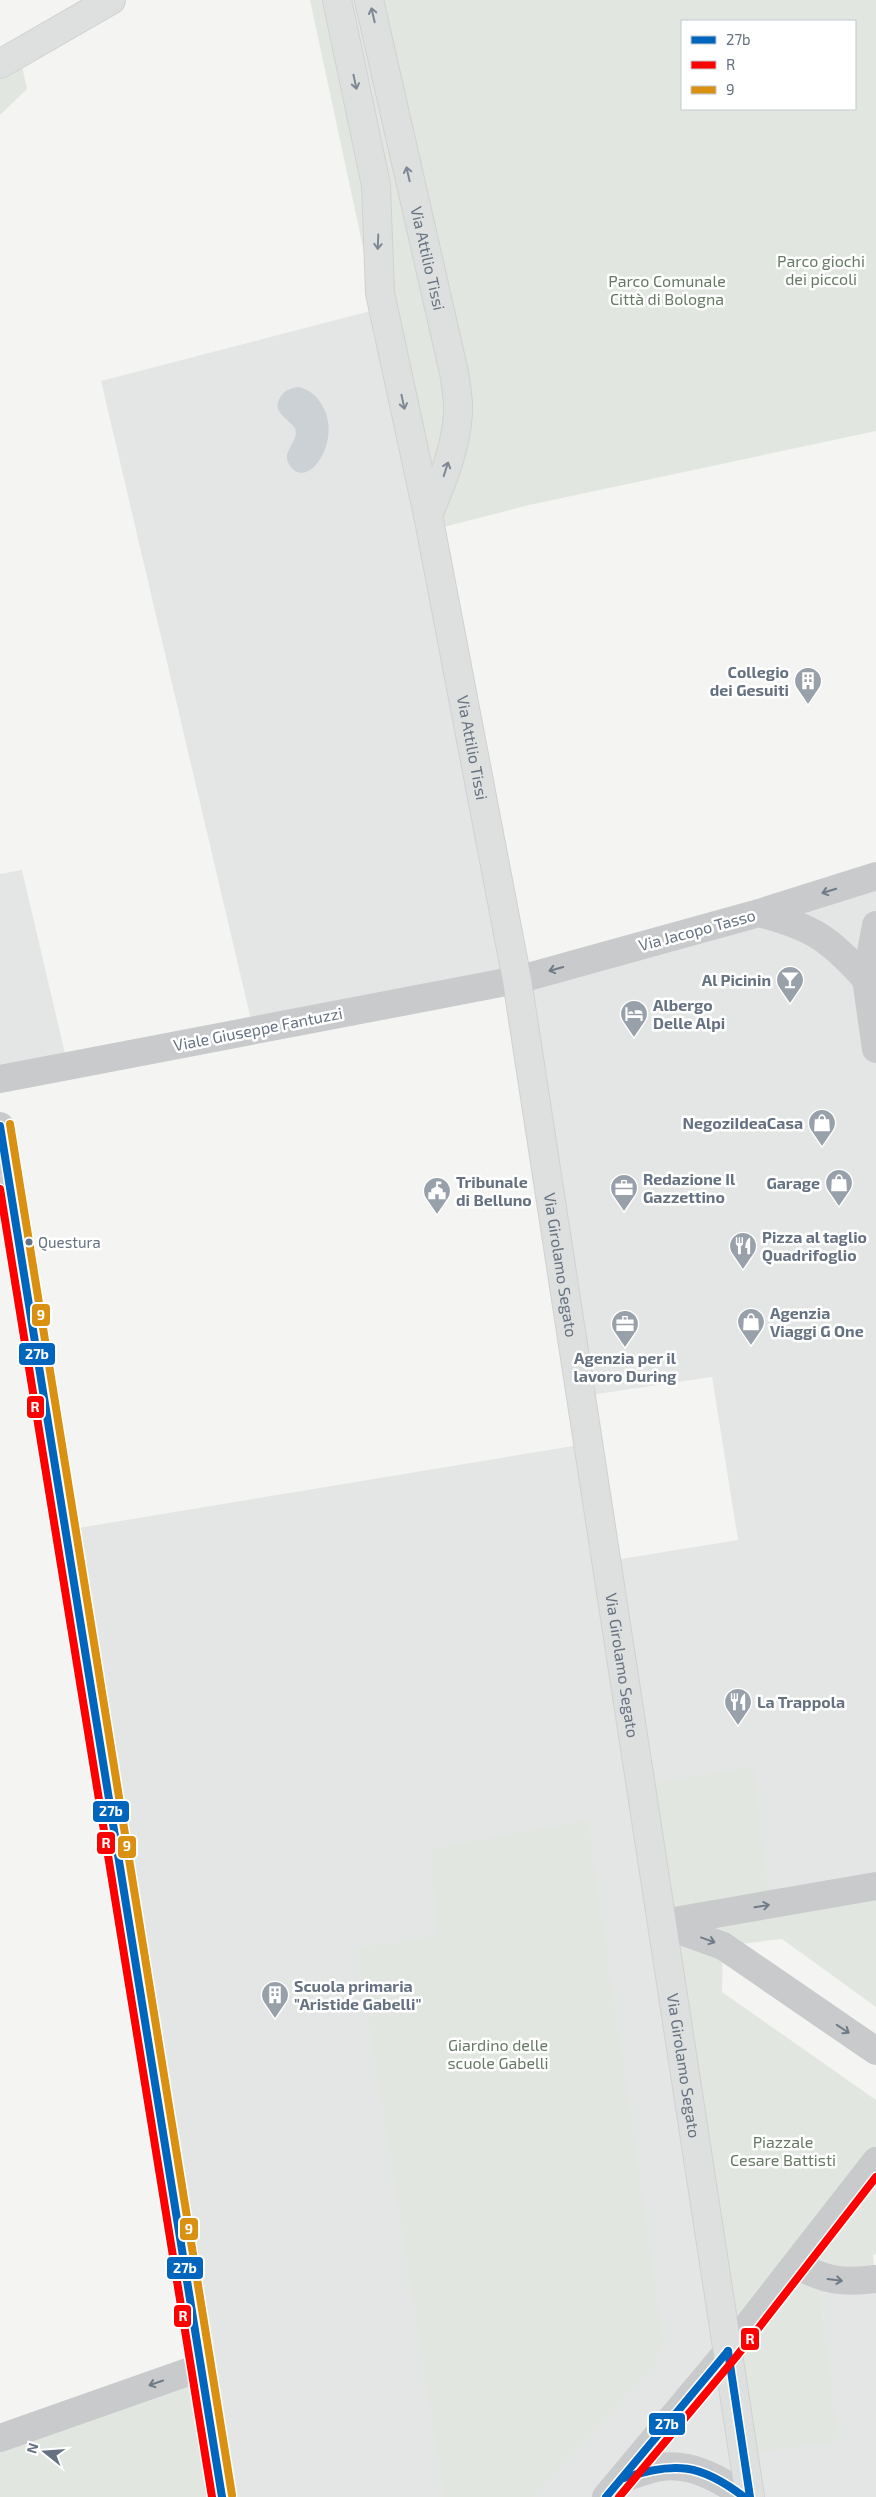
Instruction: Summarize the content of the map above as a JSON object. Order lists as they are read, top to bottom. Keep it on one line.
{"streets":{"main road":["Via Attilio Tissi","Via Girolamo Segato"],"street":["Via Jacopo Tasso","Viale Giuseppe Fantuzzi"]},"crossings":[["Via Attilio Tissi","Via Jacopo Tasso"],["Via Attilio Tissi","Viale Giuseppe Fantuzzi"],["Via Attilio Tissi","Via Girolamo Segato"],["Via Jacopo Tasso","Viale Giuseppe Fantuzzi"],["Via Jacopo Tasso","Via Girolamo Segato"],["Viale Giuseppe Fantuzzi","Via Girolamo Segato"]],"one_way":["Via Jacopo Tasso"],"parks":["Parco giochi dei piccoli","Parco Comunale Città di Bologna","Giardino delle scuole Gabelli","Piazzale Cesare Battisti"],"places":{"building":["Collegio dei Gesuiti","Scuola primaria \"Aristide Gabelli\""],"bar":["Al Picinin"],"hotel":["Albergo Delle Alpi"],"shop":["NegoziIdeaCasa","Garage","Agenzia Viaggi G One"],"office":["Redazione Il Gazzettino","Agenzia per il lavoro During"],"public building":["Tribunale di Belluno"],"other":["Questura"],"restaurant":["Pizza al taglio Quadrifoglio","La Trappola"]},"lines":["transit line 9","transit line 27b","transit line R"],"legend":["27b","R","9"],"north":"left"}
